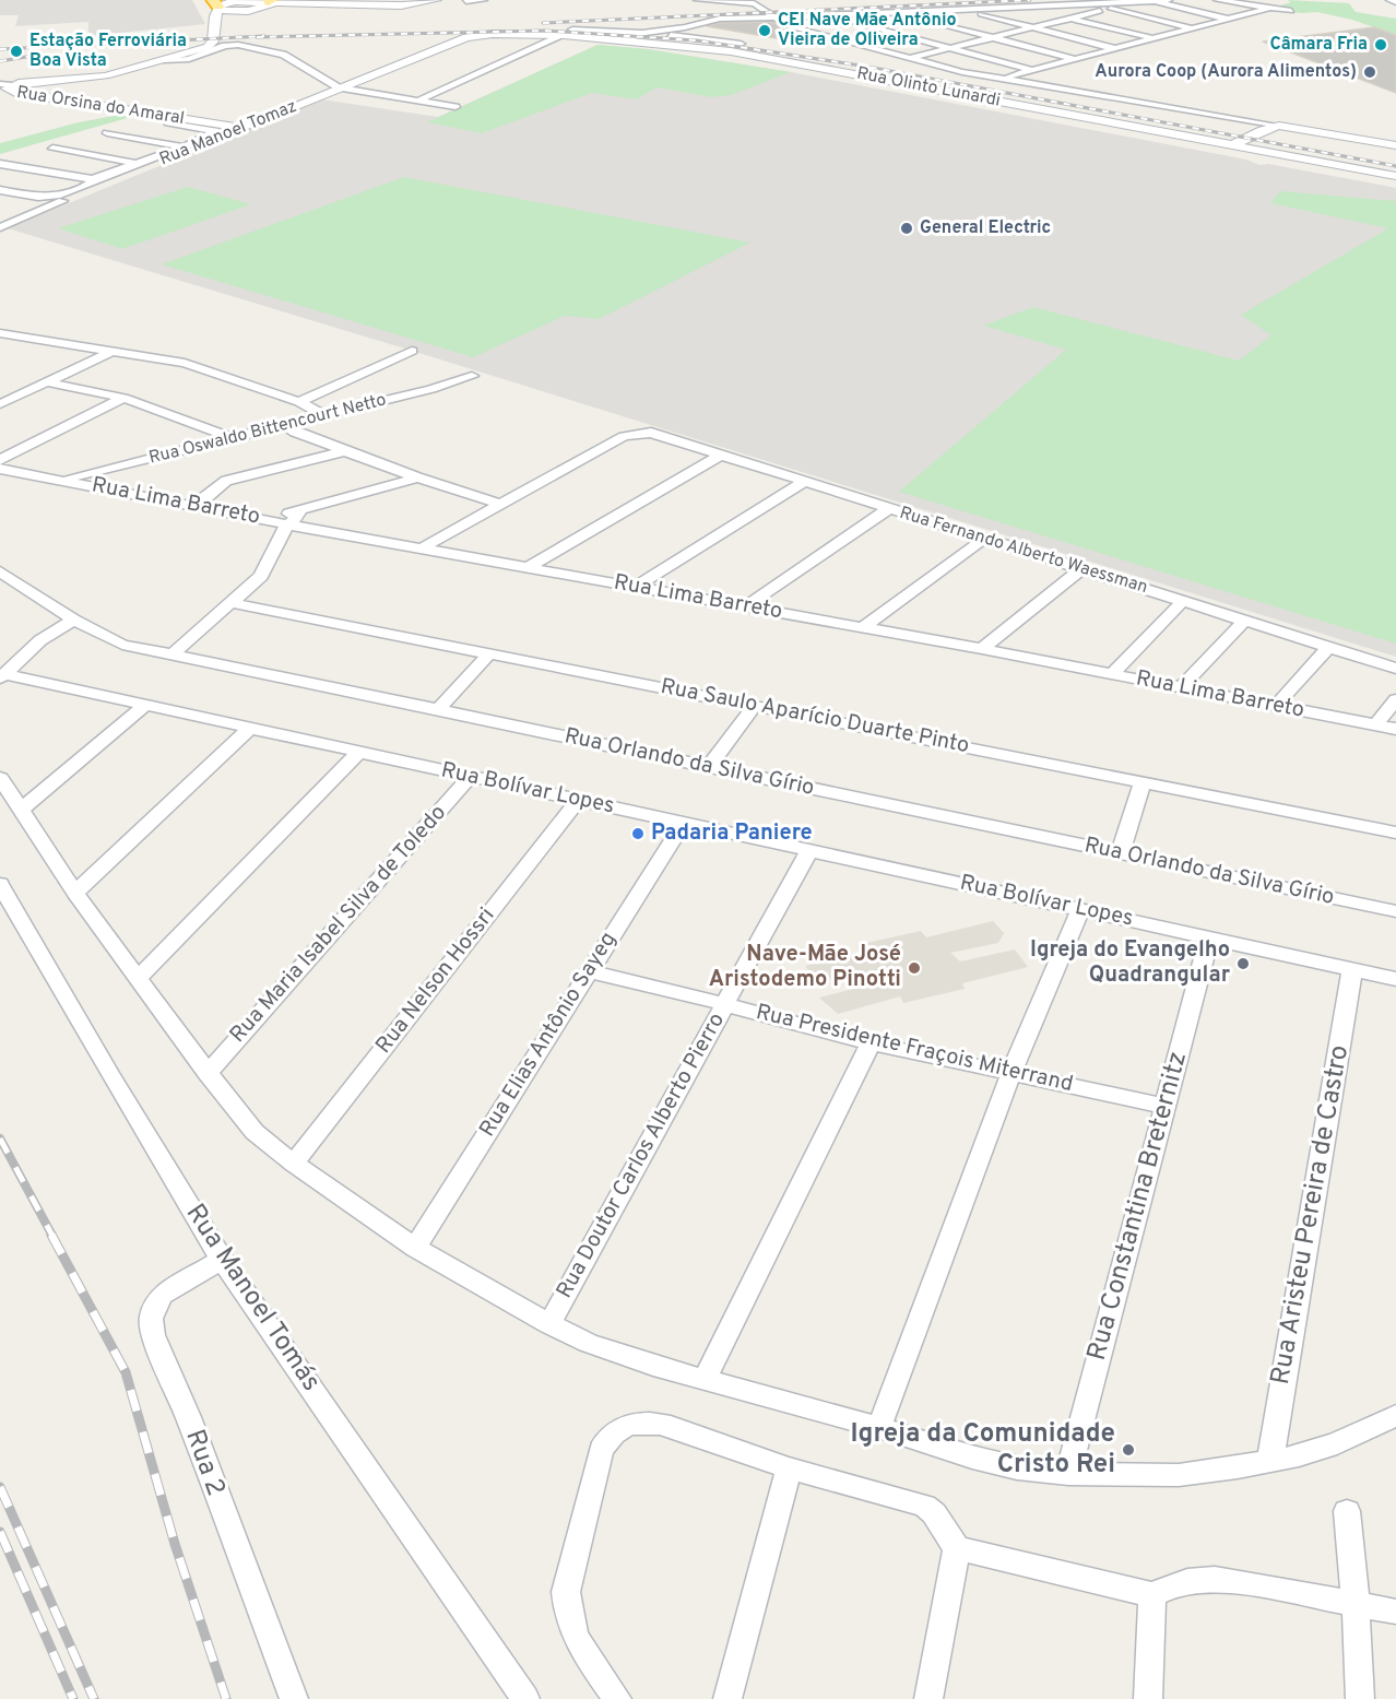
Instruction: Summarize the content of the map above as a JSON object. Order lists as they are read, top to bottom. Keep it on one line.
{"streets":{"street":["Rua Olinto Lunardi","Rua Orsina do Amaral","Rua Manoel Tomaz","Rua Oswaldo Bittencourt Netto","Rua Lima Barreto","Rua Fernando Alberto Waessman","Rua Saulo Aparício Duarte Pinto","Rua Orlando da Silva Gírio","Rua Bolívar Lopes","Rua Maria Isabel Silva de Toledo","Rua Nelson Hossri","Rua Elias Antônio Sayeg","Rua Presidente Fraçois Miterrand","Rua Doutor Carlos Alberto Pierro","Rua Constantina Breternitz","Rua Aristeu Pereira de Castro","Rua Manoel Tomás","Rua 2"]},"crossings":[["Rua Olinto Lunardi","Rua Manoel Tomaz"],["Rua Orsina do Amaral","Rua Manoel Tomaz"],["Rua Oswaldo Bittencourt Netto","Rua Lima Barreto"],["Rua Bolívar Lopes","Rua Maria Isabel Silva de Toledo"],["Rua Bolívar Lopes","Rua Nelson Hossri"],["Rua Bolívar Lopes","Rua Elias Antônio Sayeg"],["Rua Bolívar Lopes","Rua Doutor Carlos Alberto Pierro"],["Rua Bolívar Lopes","Rua Constantina Breternitz"],["Rua Bolívar Lopes","Rua Aristeu Pereira de Castro"],["Rua Elias Antônio Sayeg","Rua Presidente Fraçois Miterrand"],["Rua Presidente Fraçois Miterrand","Rua Doutor Carlos Alberto Pierro"],["Rua Presidente Fraçois Miterrand","Rua Constantina Breternitz"],["Rua Manoel Tomás","Rua 2"]],"places":["CEI Nave Mãe Antônio Vieira de Oliveira","Câmara Fria","Estação Ferroviária Boa Vista","Aurora Coop (Aurora Alimentos)","General Electric","Padaria Paniere","Igreja do Evangelho Quadrangular","Nave-Mãe José Aristodemo Pinotti","Igreja da Comunidade Cristo Rei"]}
